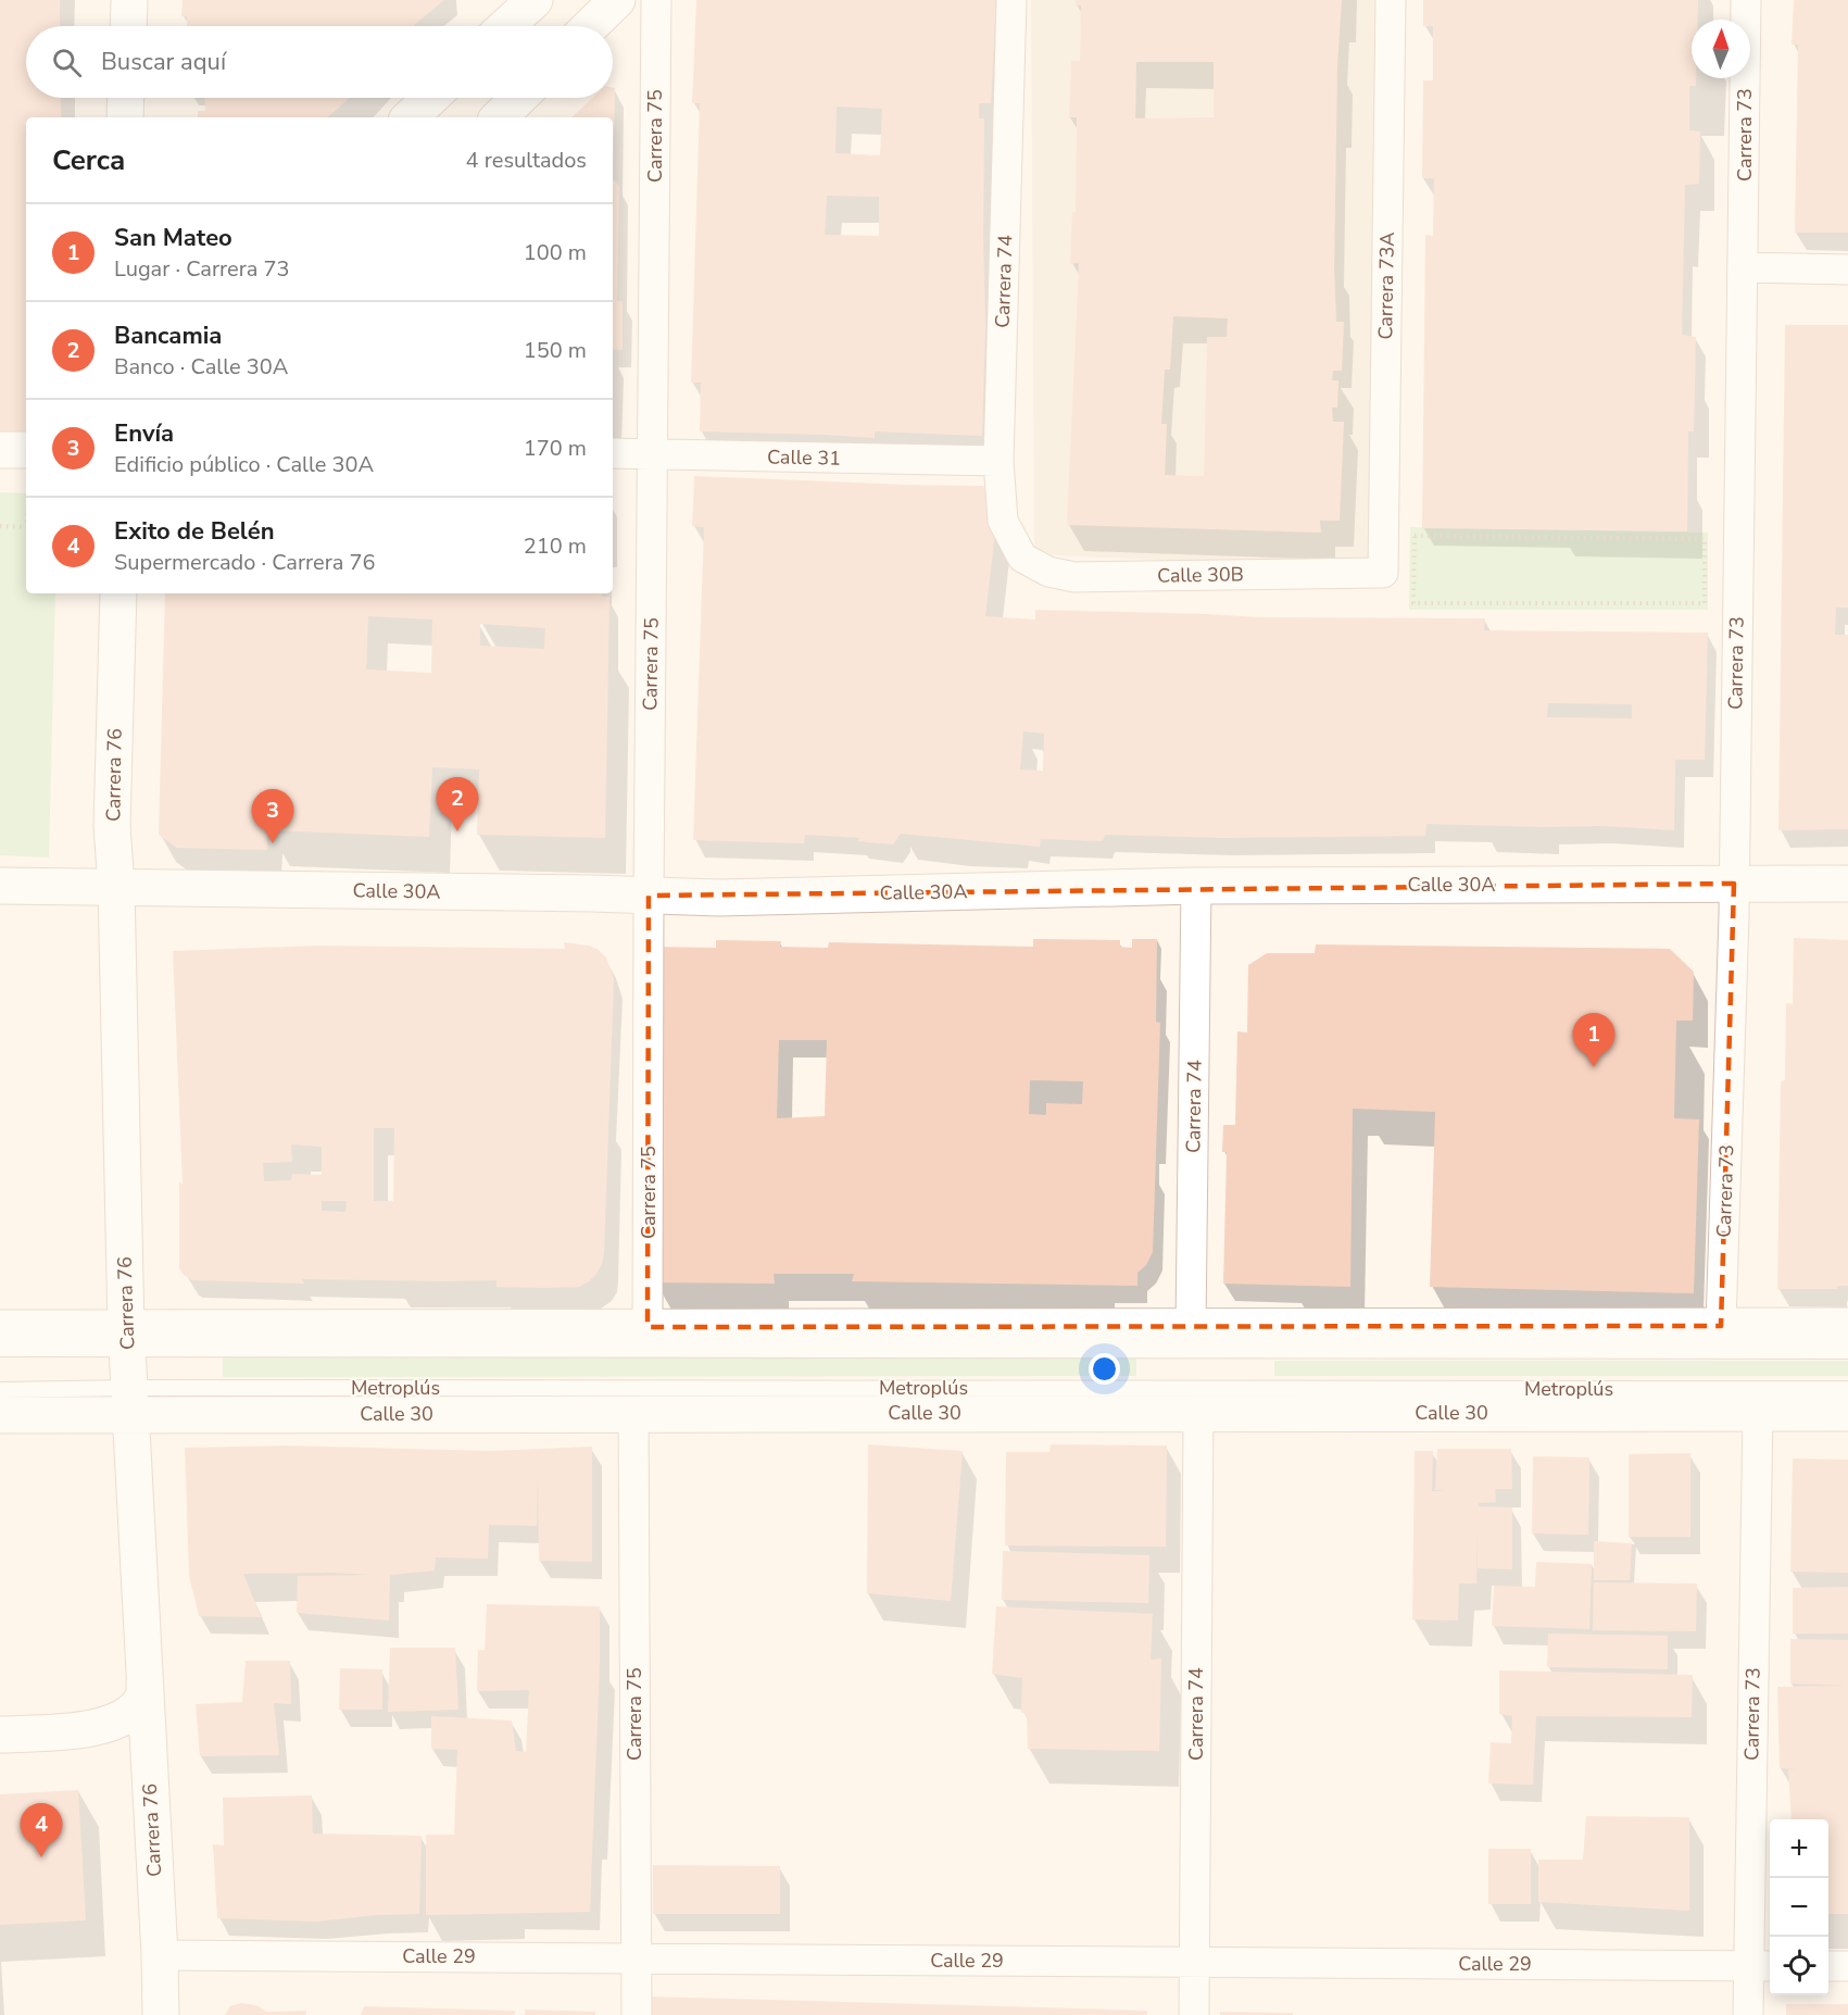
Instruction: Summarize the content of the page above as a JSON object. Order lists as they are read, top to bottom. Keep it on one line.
{"streets":{"main road":["Carrera 76","Calle 30A","Calle 30"],"street":["Carrera 73","Carrera 75","Carrera 74","Carrera 73A","Calle 31","Calle 30B","Calle 29"],"lane":["Metroplús"]},"crossings":[["Carrera 73","Calle 30A"],["Carrera 73","Calle 30"],["Carrera 73","Calle 29"],["Carrera 75","Calle 31"],["Carrera 75","Calle 30A"],["Carrera 75","Calle 30"],["Carrera 75","Calle 29"],["Carrera 74","Calle 31"],["Carrera 74","Calle 30B"],["Carrera 74","Calle 30A"],["Carrera 74","Calle 30"],["Carrera 74","Calle 29"],["Carrera 73A","Calle 30B"],["Carrera 76","Calle 30A"],["Carrera 76","Metroplús"],["Carrera 76","Calle 30"],["Carrera 76","Calle 29"],["Metroplús","Calle 30"]],"north":"top","page":{"search":"Buscar aquí","heading":["Cerca","4 resultados"],"list":[{"mark":"1","name":"San Mateo","note":"Lugar · Carrera 73","value":"100 m"},{"mark":"2","name":"Bancamia","note":"Banco · Calle 30A","value":"150 m"},{"mark":"3","name":"Envía","note":"Edificio público · Calle 30A","value":"170 m"},{"mark":"4","name":"Exito de Belén","note":"Supermercado · Carrera 76","value":"210 m"}],"pins":["2","3","1","4"],"map_buttons":["+","−"]}}
